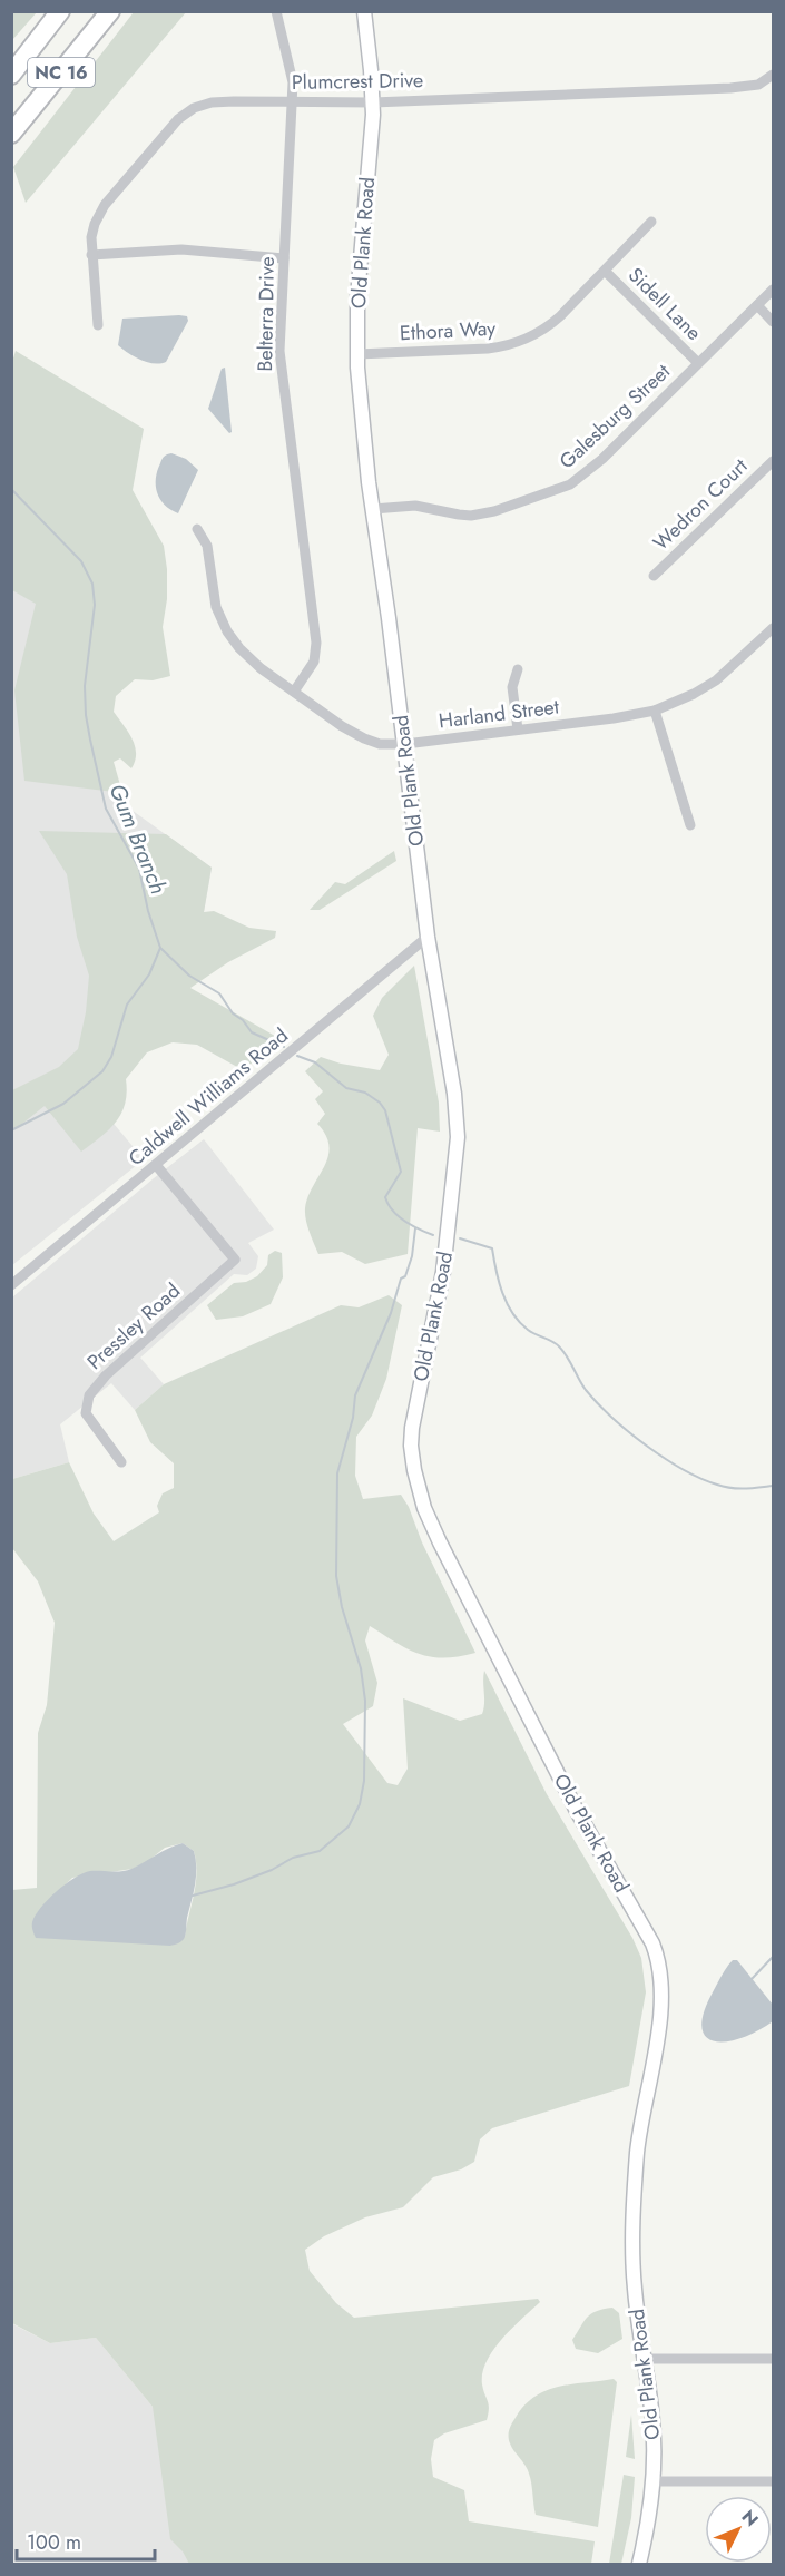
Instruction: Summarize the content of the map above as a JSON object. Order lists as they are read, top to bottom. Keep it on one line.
{"streets":{"highway":["NC 16"],"street":["Plumcrest Drive","Old Plank Road","Sidell Lane","Belterra Drive","Ethora Way","Galesburg Street","Wedron Court","Harland Street","Caldwell Williams Road","Pressley Road"]},"crossings":[["Plumcrest Drive","Old Plank Road"],["Plumcrest Drive","Belterra Drive"],["Old Plank Road","Ethora Way"],["Old Plank Road","Galesburg Street"],["Old Plank Road","Harland Street"],["Old Plank Road","Caldwell Williams Road"],["Sidell Lane","Ethora Way"],["Sidell Lane","Galesburg Street"],["Belterra Drive","Harland Street"],["Caldwell Williams Road","Pressley Road"]],"water":["Gum Branch"],"scale_bar":"100 m","north":"top right"}
